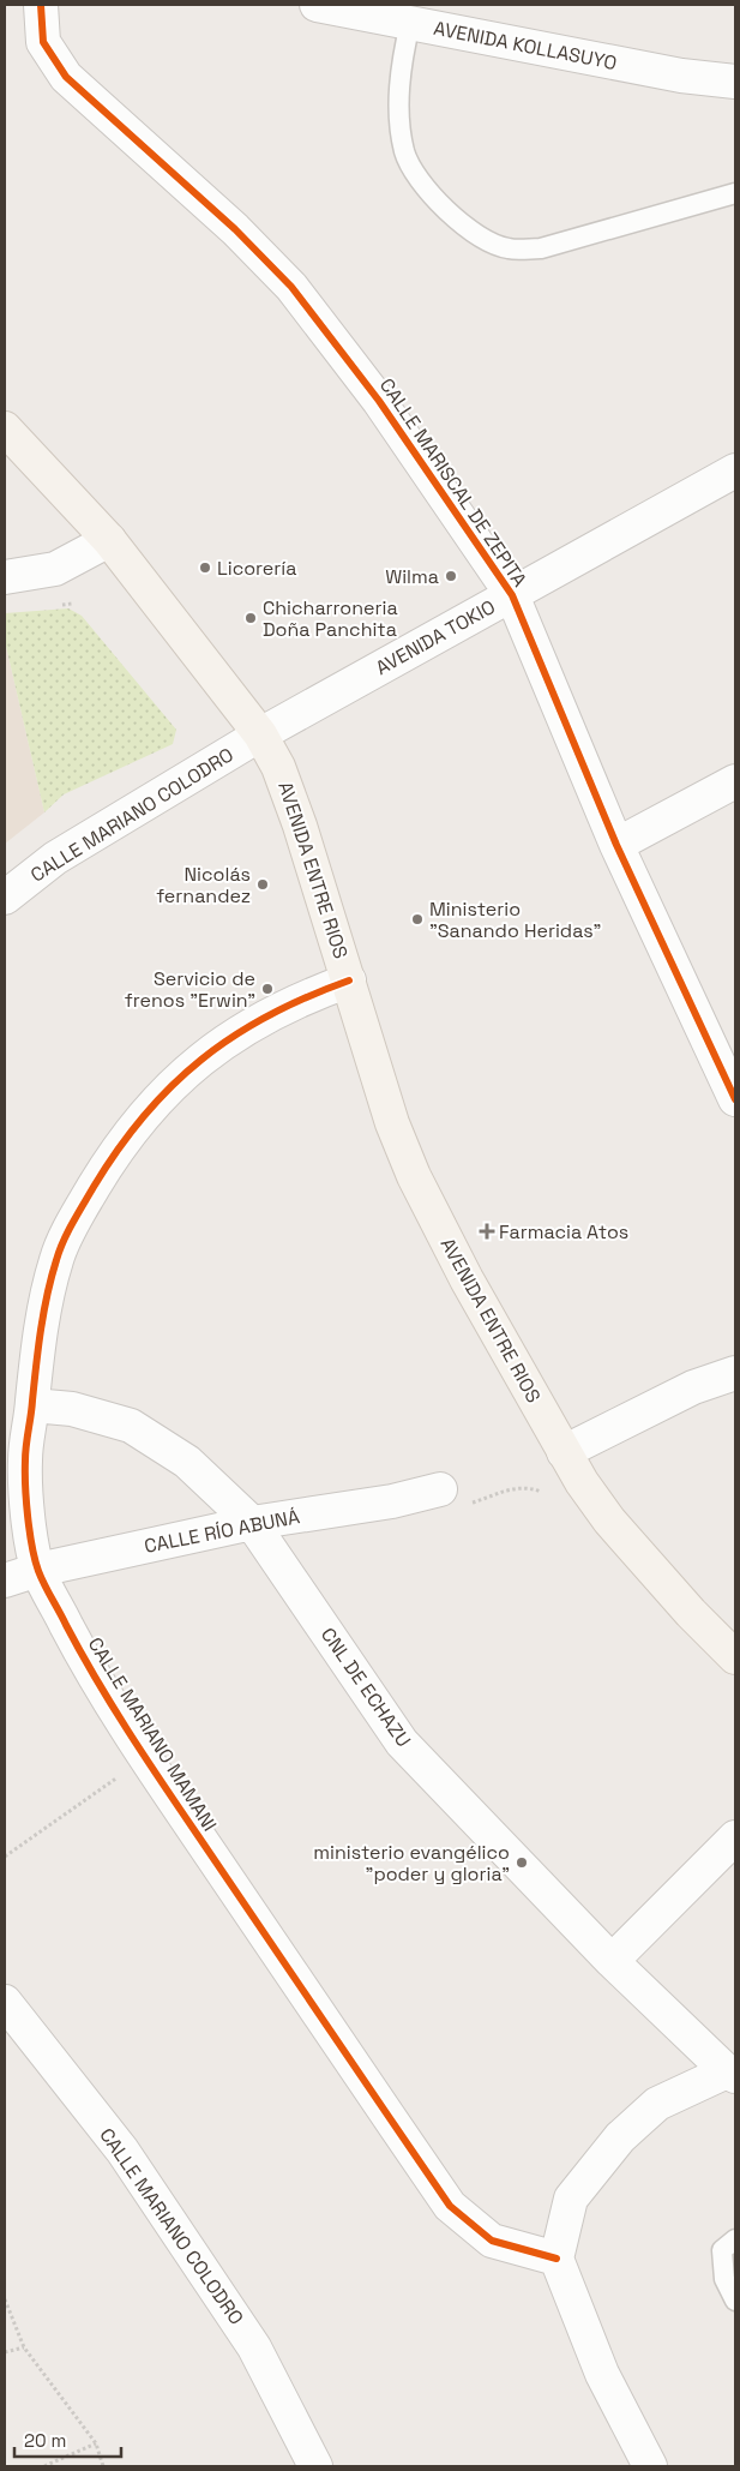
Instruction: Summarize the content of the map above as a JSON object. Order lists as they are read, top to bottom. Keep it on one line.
{"streets":{"main road":["AVENIDA ENTRE RIOS"],"street":["AVENIDA KOLLASUYO","CALLE MARISCAL DE ZEPITA","AVENIDA TOKIO","CALLE MARIANO COLODRO","CALLE RÍO ABUNÁ","CNL DE ECHAZU","CALLE MARIANO MAMANI"]},"crossings":[["CALLE MARISCAL DE ZEPITA","AVENIDA TOKIO"],["AVENIDA TOKIO","CALLE MARIANO COLODRO"],["AVENIDA TOKIO","AVENIDA ENTRE RIOS"],["CALLE MARIANO COLODRO","AVENIDA ENTRE RIOS"],["AVENIDA ENTRE RIOS","CALLE MARIANO MAMANI"],["CALLE RÍO ABUNÁ","CNL DE ECHAZU"],["CALLE RÍO ABUNÁ","CALLE MARIANO MAMANI"],["CNL DE ECHAZU","CALLE MARIANO MAMANI"]],"places":{"other":["Licorería","Wilma","Chicharroneria Doña Panchita","Nicolás fernandez","Ministerio \"Sanando Heridas\"","Servicio de frenos \"Erwin\"","ministerio evangélico \"poder y gloria\""],"health":["Farmacia Atos"]},"scale_bar":"20 m"}
